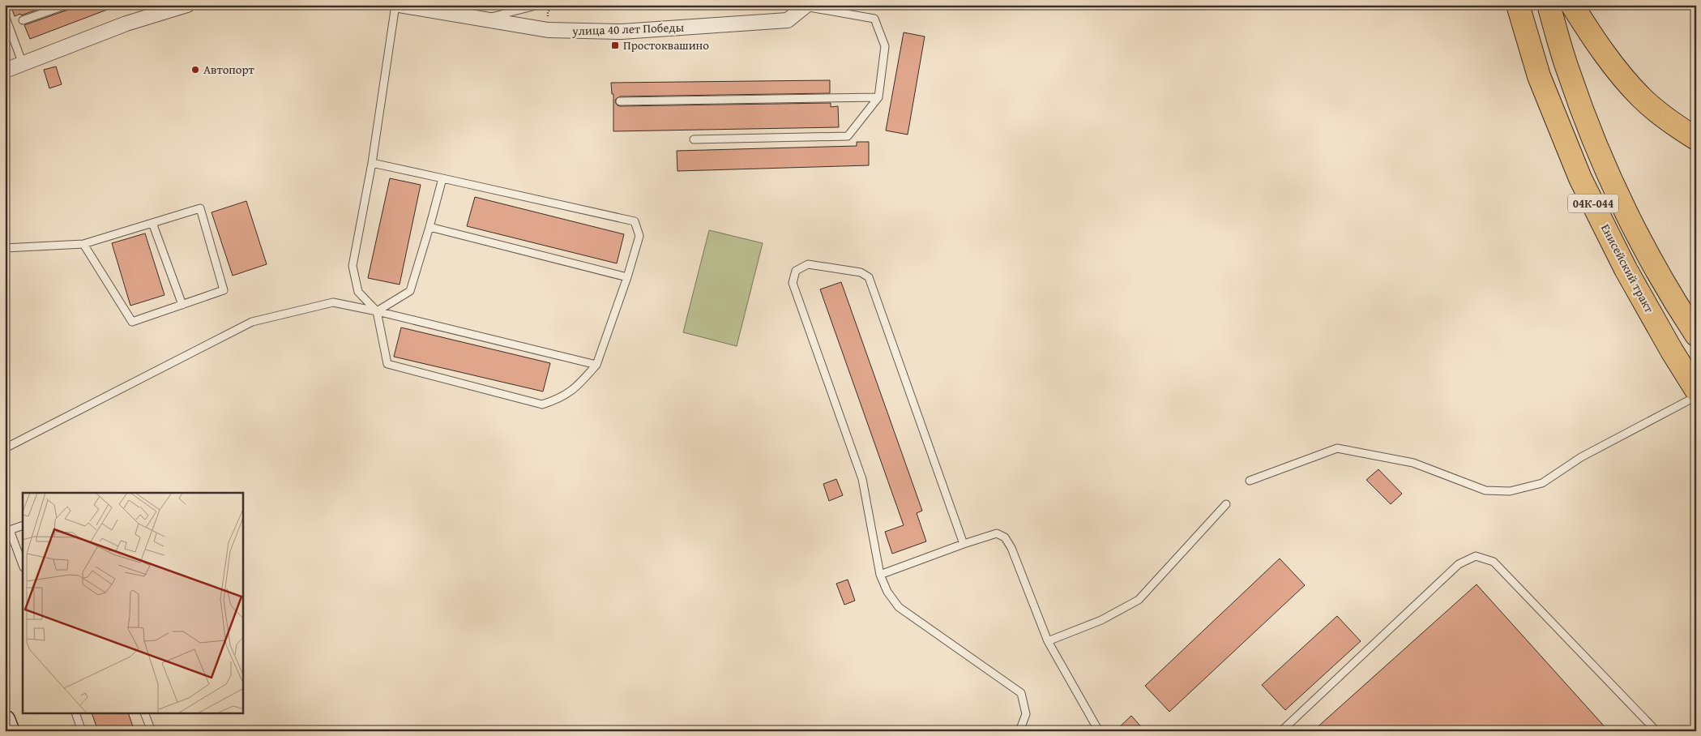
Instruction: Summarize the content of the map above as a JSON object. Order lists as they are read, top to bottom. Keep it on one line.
{"streets":{"main road":["04К-044","Енисейский тракт"],"street":["улица 40 лет Победы"]},"places":{"transit":["Простоквашино"],"other":["Автопорт"]}}
